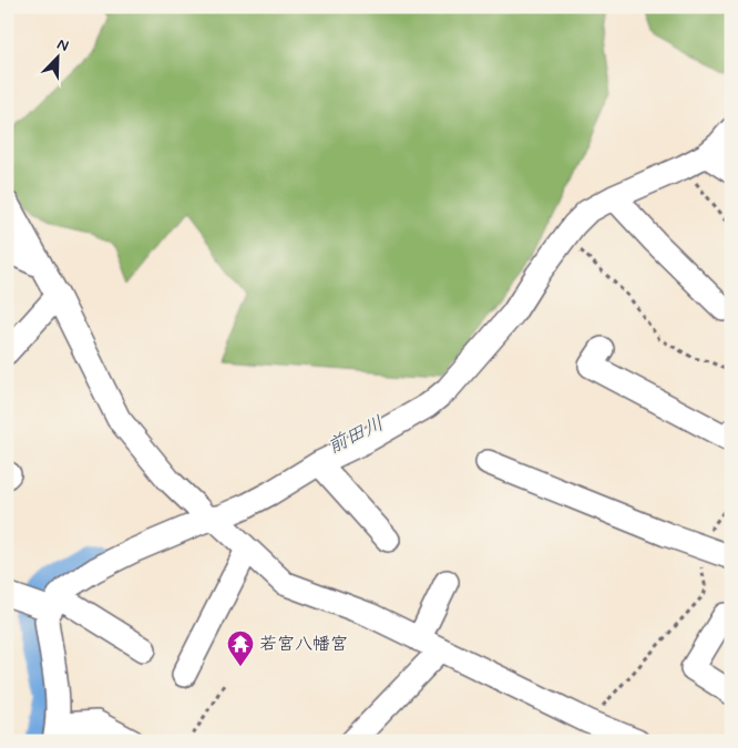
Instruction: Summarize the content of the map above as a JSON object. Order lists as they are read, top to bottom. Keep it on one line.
{"water":["前田川"],"places":{"temple":["若宮八幡宮"]},"north":"top right"}
